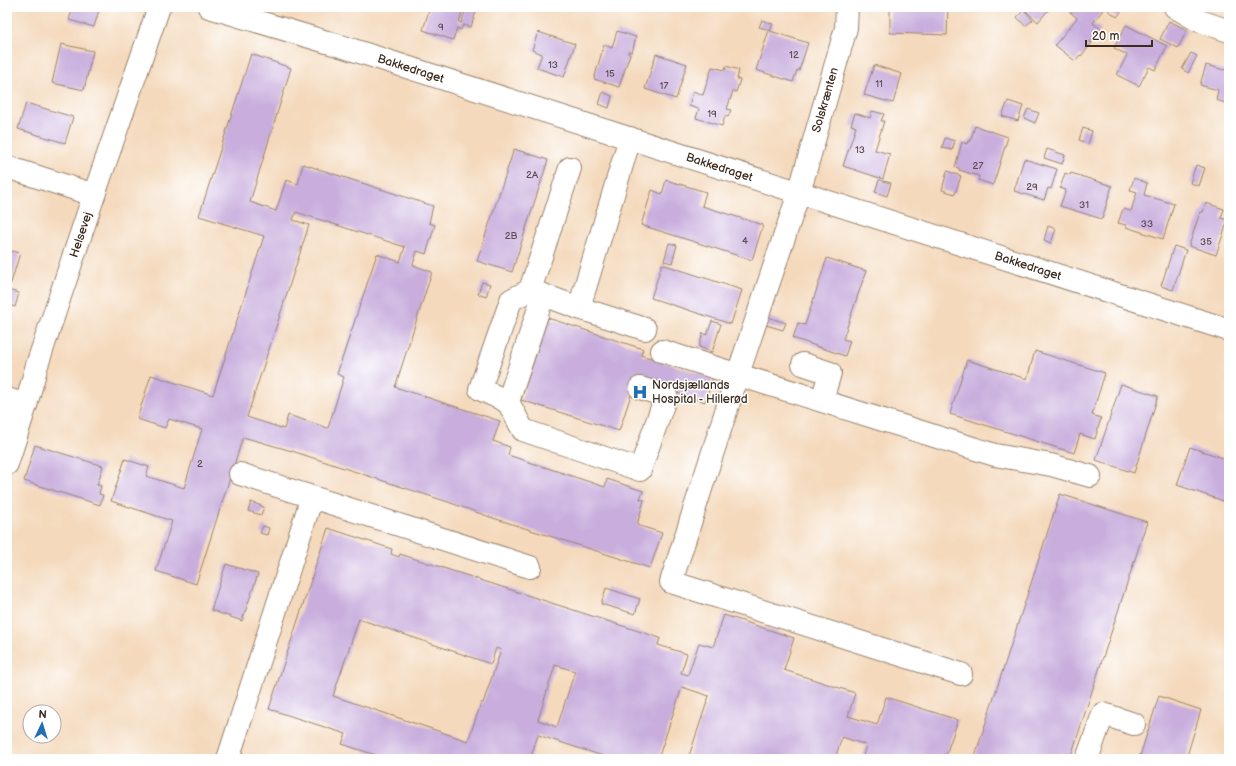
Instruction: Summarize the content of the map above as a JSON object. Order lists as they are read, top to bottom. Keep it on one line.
{"streets":{"street":["Bakkedraget","Solskrænten","Helsevej"]},"crossings":[["Bakkedraget","Solskrænten"]],"places":{"hospital":["Nordsjællands Hospital - Hillerød"]},"house_numbers":["9","12","13","15","11","17","19","13","27","2A","29","31","33","2B","4","35","2"],"scale_bar":"20 m","north":"top"}
